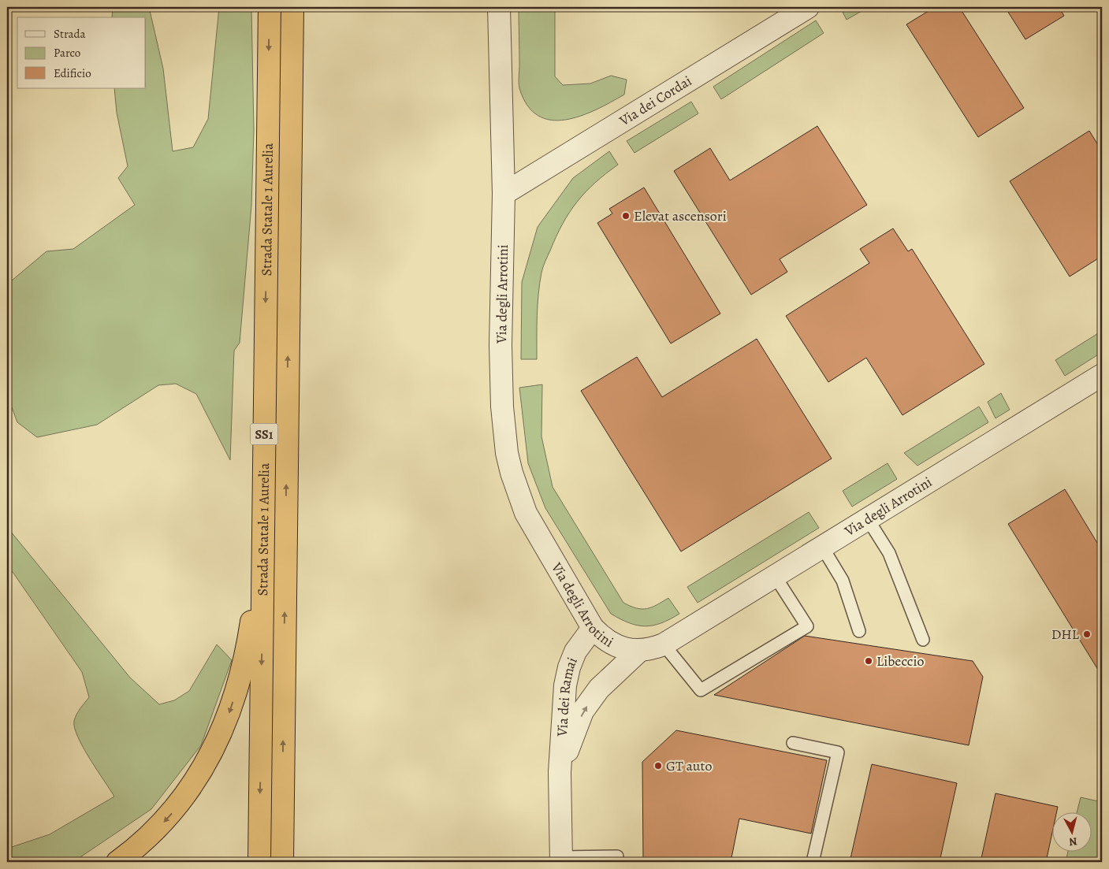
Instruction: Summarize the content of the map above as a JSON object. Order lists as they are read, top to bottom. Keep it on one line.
{"streets":{"highway":["Strada Statale 1 Aurelia","SS1"],"street":["Via dei Cordai","Via degli Arrotini","Via dei Ramai"]},"crossings":[["Via dei Cordai","Via degli Arrotini"],["Via degli Arrotini","Via dei Ramai"]],"places":["Elevat ascensori","DHL","Libeccio","GT auto"],"legend":["Strada","Parco","Edificio"],"north":"bottom"}
